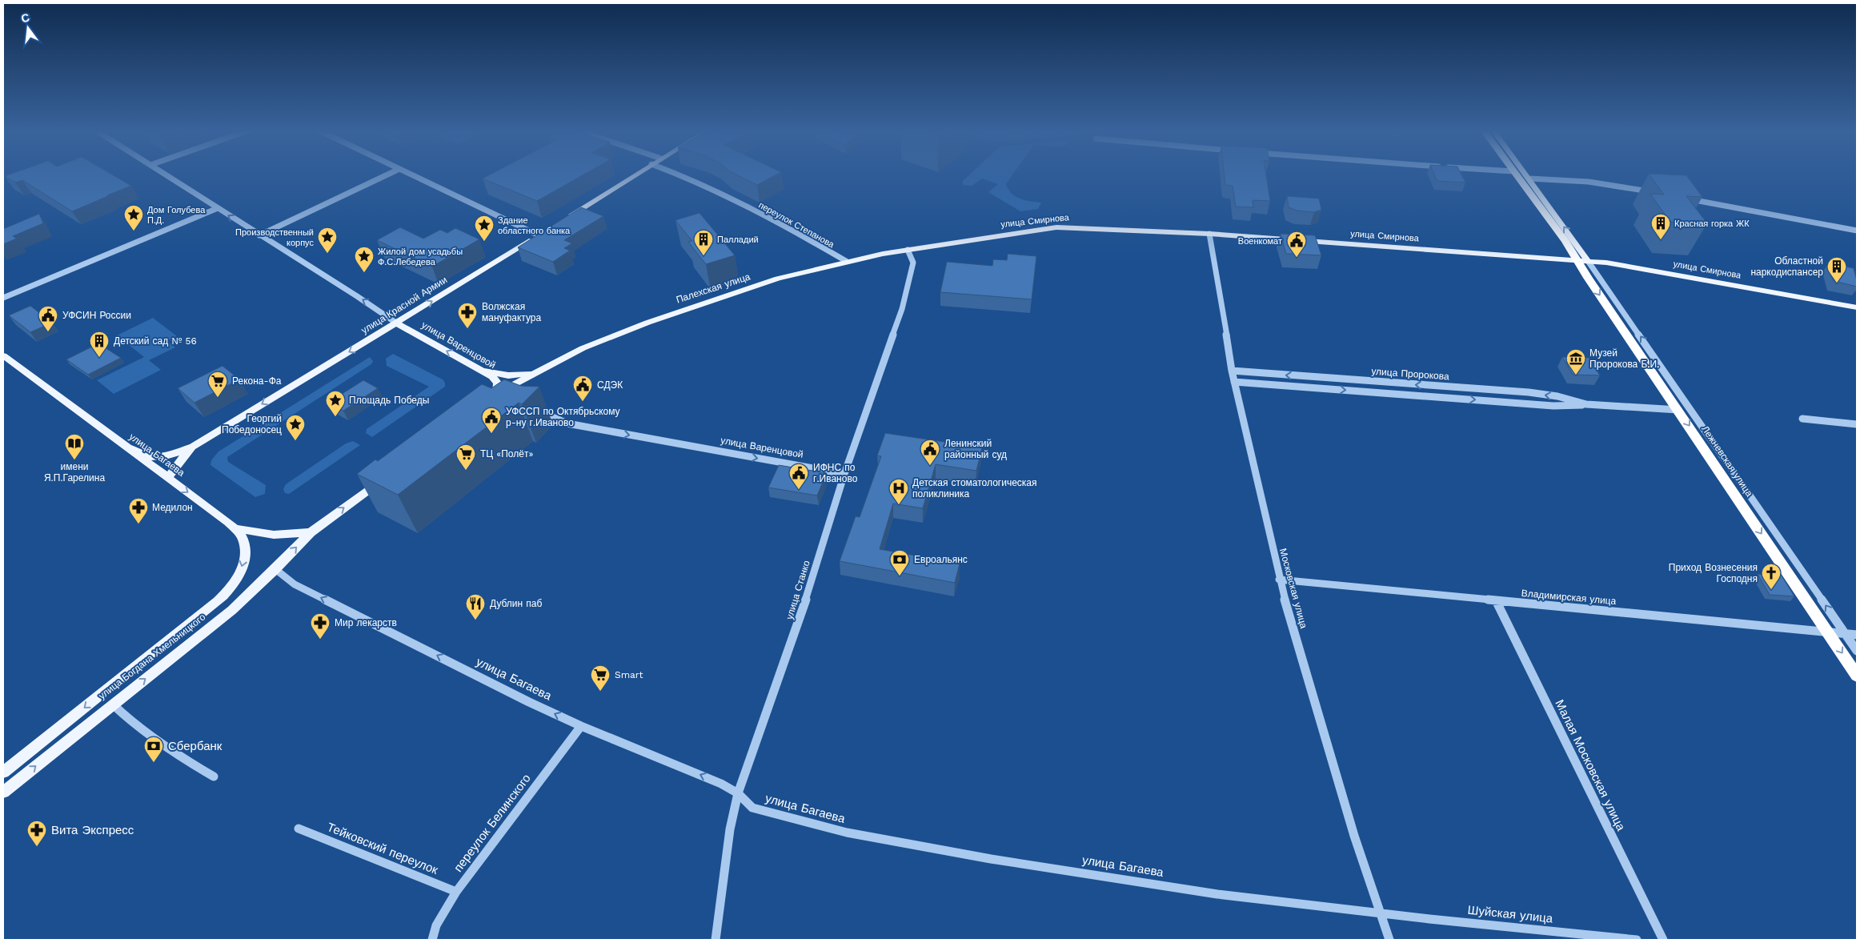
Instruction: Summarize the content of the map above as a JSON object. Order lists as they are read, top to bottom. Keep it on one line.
{"streets":{"highway":["Лежневская улица"],"main road":["улица Смирнова","Палехская улица","улица Красной Армии","улица Варенцовой","улица Багаева","улица Богдана Хмельницкого"],"street":["переулок Степанова","улица Пророкова","Московская улица","улица Станко","Владимирская улица","Малая Московская улица","переулок Белинского","Тейковский переулок","Шуйская улица"]},"crossings":[["улица Смирнова","Палехская улица"],["улица Смирнова","Лежневская улица"],["улица Смирнова","Московская улица"],["улица Смирнова","улица Станко"],["переулок Степанова","Палехская улица"],["Палехская улица","улица Варенцовой"],["Палехская улица","улица Станко"],["улица Красной Армии","улица Варенцовой"],["улица Красной Армии","улица Багаева"],["улица Варенцовой","улица Станко"],["улица Пророкова","Лежневская улица"],["улица Пророкова","Московская улица"],["улица Багаева","Московская улица"],["улица Багаева","улица Станко"],["улица Багаева","улица Богдана Хмельницкого"],["улица Багаева","переулок Белинского"],["улица Багаева","Шуйская улица"],["Лежневская улица","Владимирская улица"],["Московская улица","Владимирская улица"],["Московская улица","Шуйская улица"],["Владимирская улица","Малая Московская улица"],["переулок Белинского","Тейковский переулок"]],"places":{"place":["Дом Голубева П.Д.","Здание областного банка","Производственный корпус","Жилой дом усадьбы Ф.С.Лебедева","Площадь Победы","Георгий Победоносец"],"building":["Красная горка ЖК","Палладий","Областной наркодиспансер","Детский сад № 56"],"public building":["Военкомат","УФСИН России","СДЭК","УФССП по Октябрьскому р-ну г.Иваново","Ленинский районный суд","ИФНС по г.Иваново"],"pharmacy":["Волжская мануфактура","Медилон","Мир лекарств","Вита Экспресс"],"museum":["Музей Пророкова Б.И."],"supermarket":["Рекона-Фа","ТЦ «Полёт»","Smart"],"library":["имени Я.П.Гарелина"],"hospital":["Детская стоматологическая поликлиника"],"bank":["Евроальянс","Сбербанк"],"church":["Приход Вознесения Господня"],"restaurant":["Дублин паб"]},"north":"top"}
